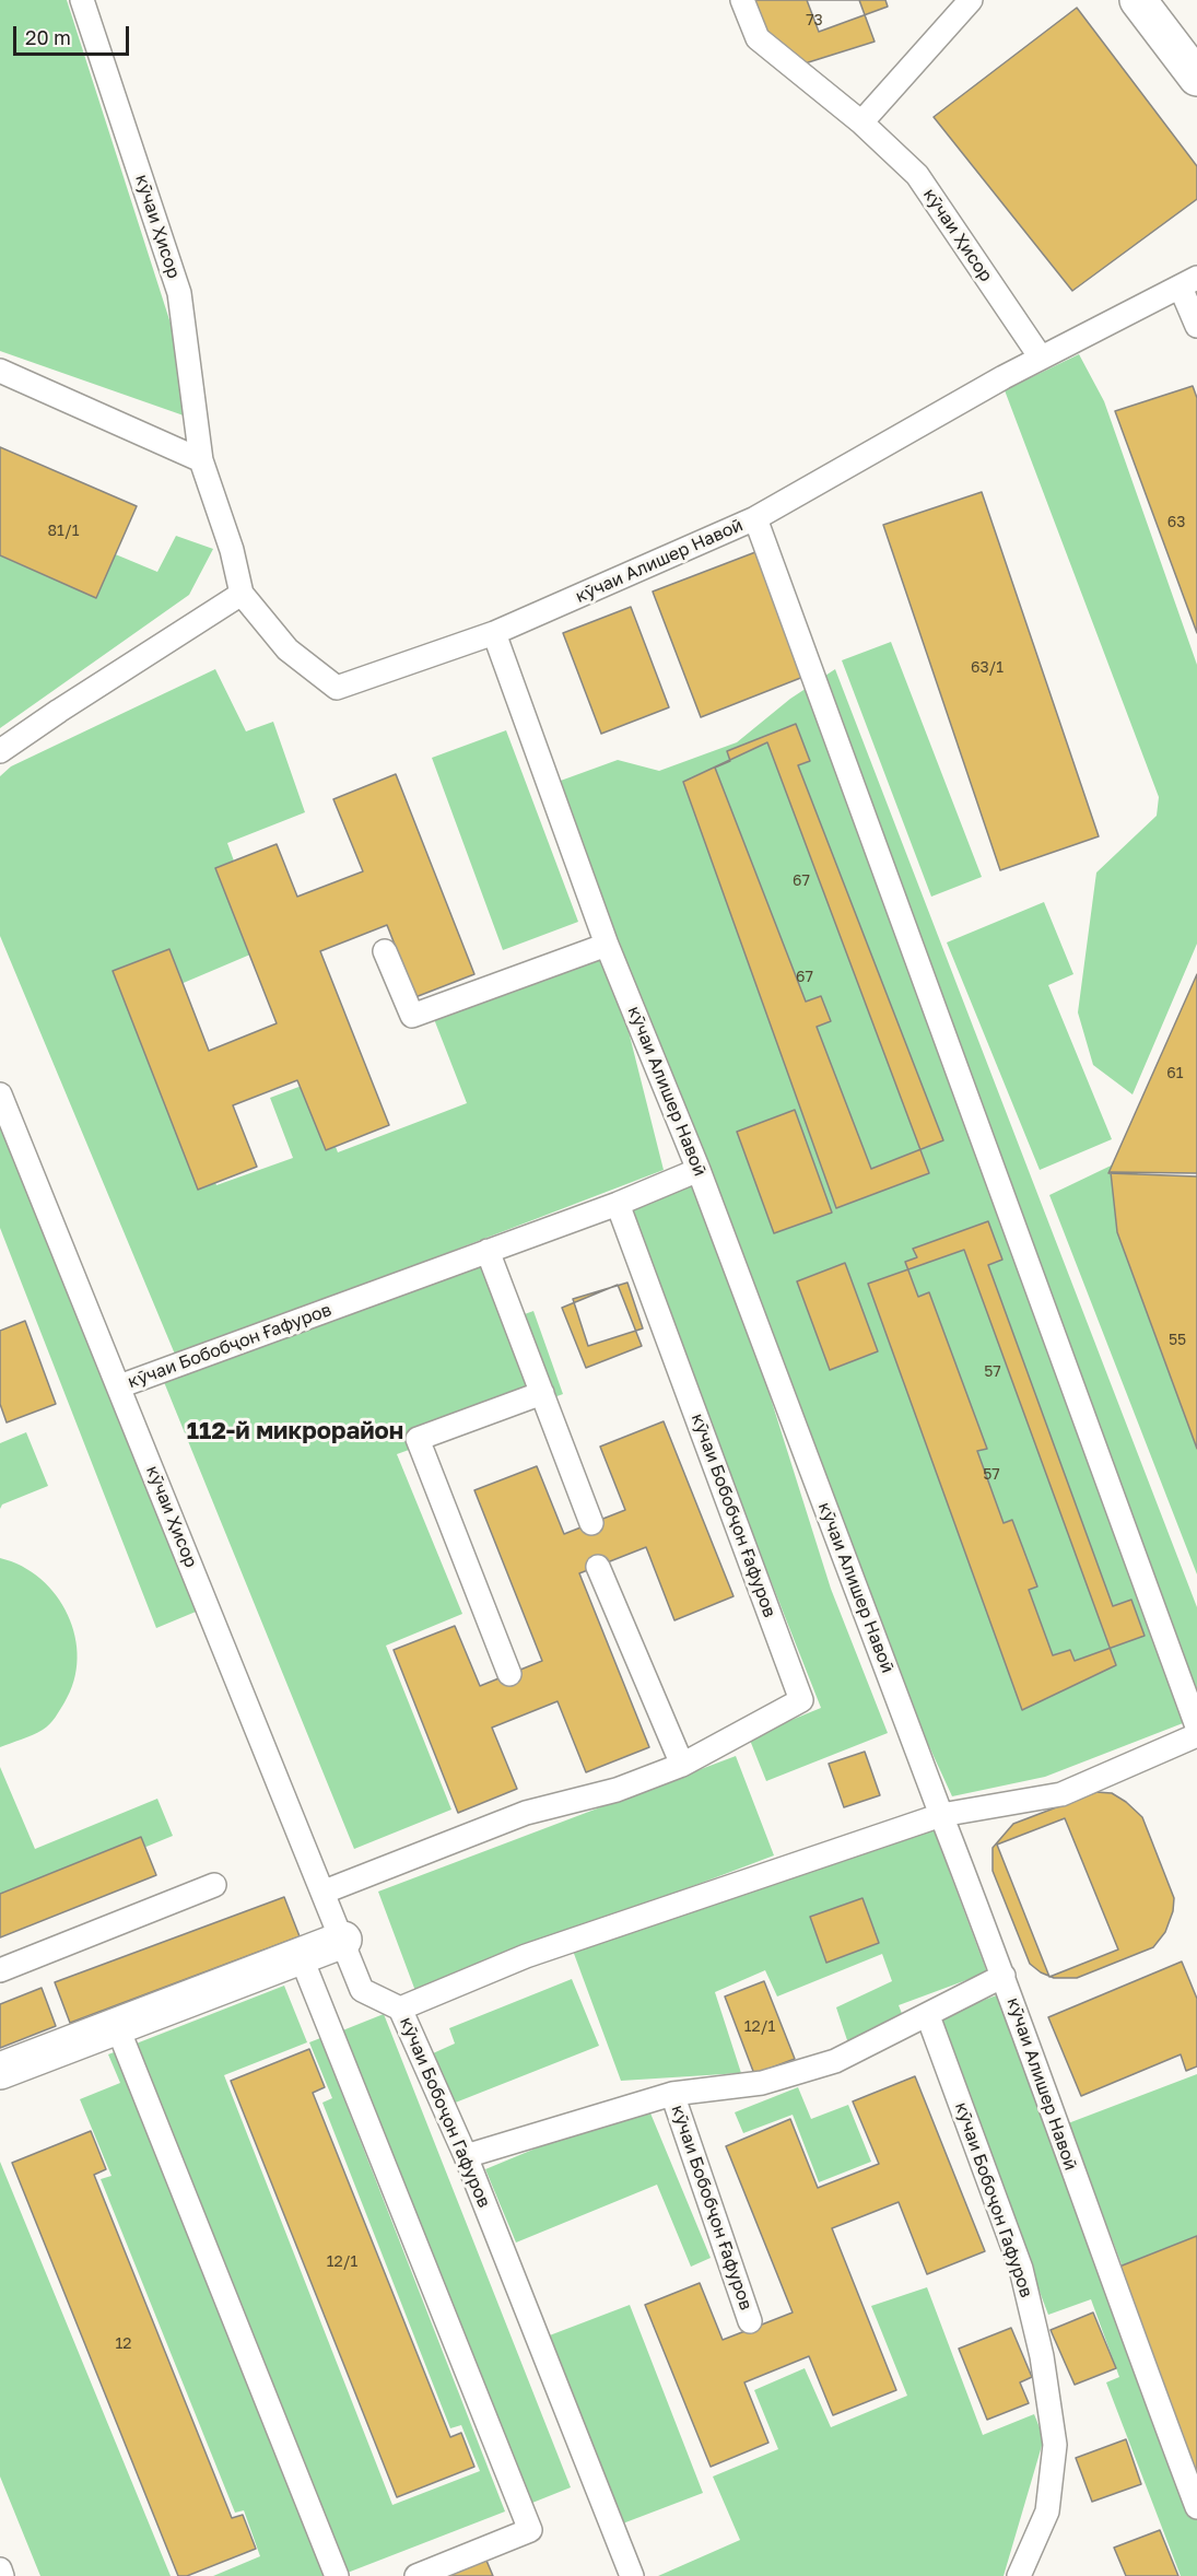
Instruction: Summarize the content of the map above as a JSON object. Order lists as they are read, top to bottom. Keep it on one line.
{"streets":{"lane":["кӯчаи Ҳисор","кӯчаи Алишер Навоӣ","кӯчаи Бобобҷон Ғафуров","кӯчаи Бобоҷон Гафуров"]},"crossings":[["кӯчаи Ҳисор","кӯчаи Алишер Навоӣ"],["кӯчаи Ҳисор","кӯчаи Бобобҷон Ғафуров"],["кӯчаи Ҳисор","кӯчаи Бобоҷон Гафуров"],["кӯчаи Алишер Навоӣ","кӯчаи Бобобҷон Ғафуров"],["кӯчаи Бобобҷон Ғафуров","кӯчаи Бобоҷон Гафуров"]],"districts":["112-й микрорайон"],"house_numbers":["73","63","81/1","63/1","67","67","61","55","57","57","12/1","12/1","12"],"scale_bar":"20 m"}
